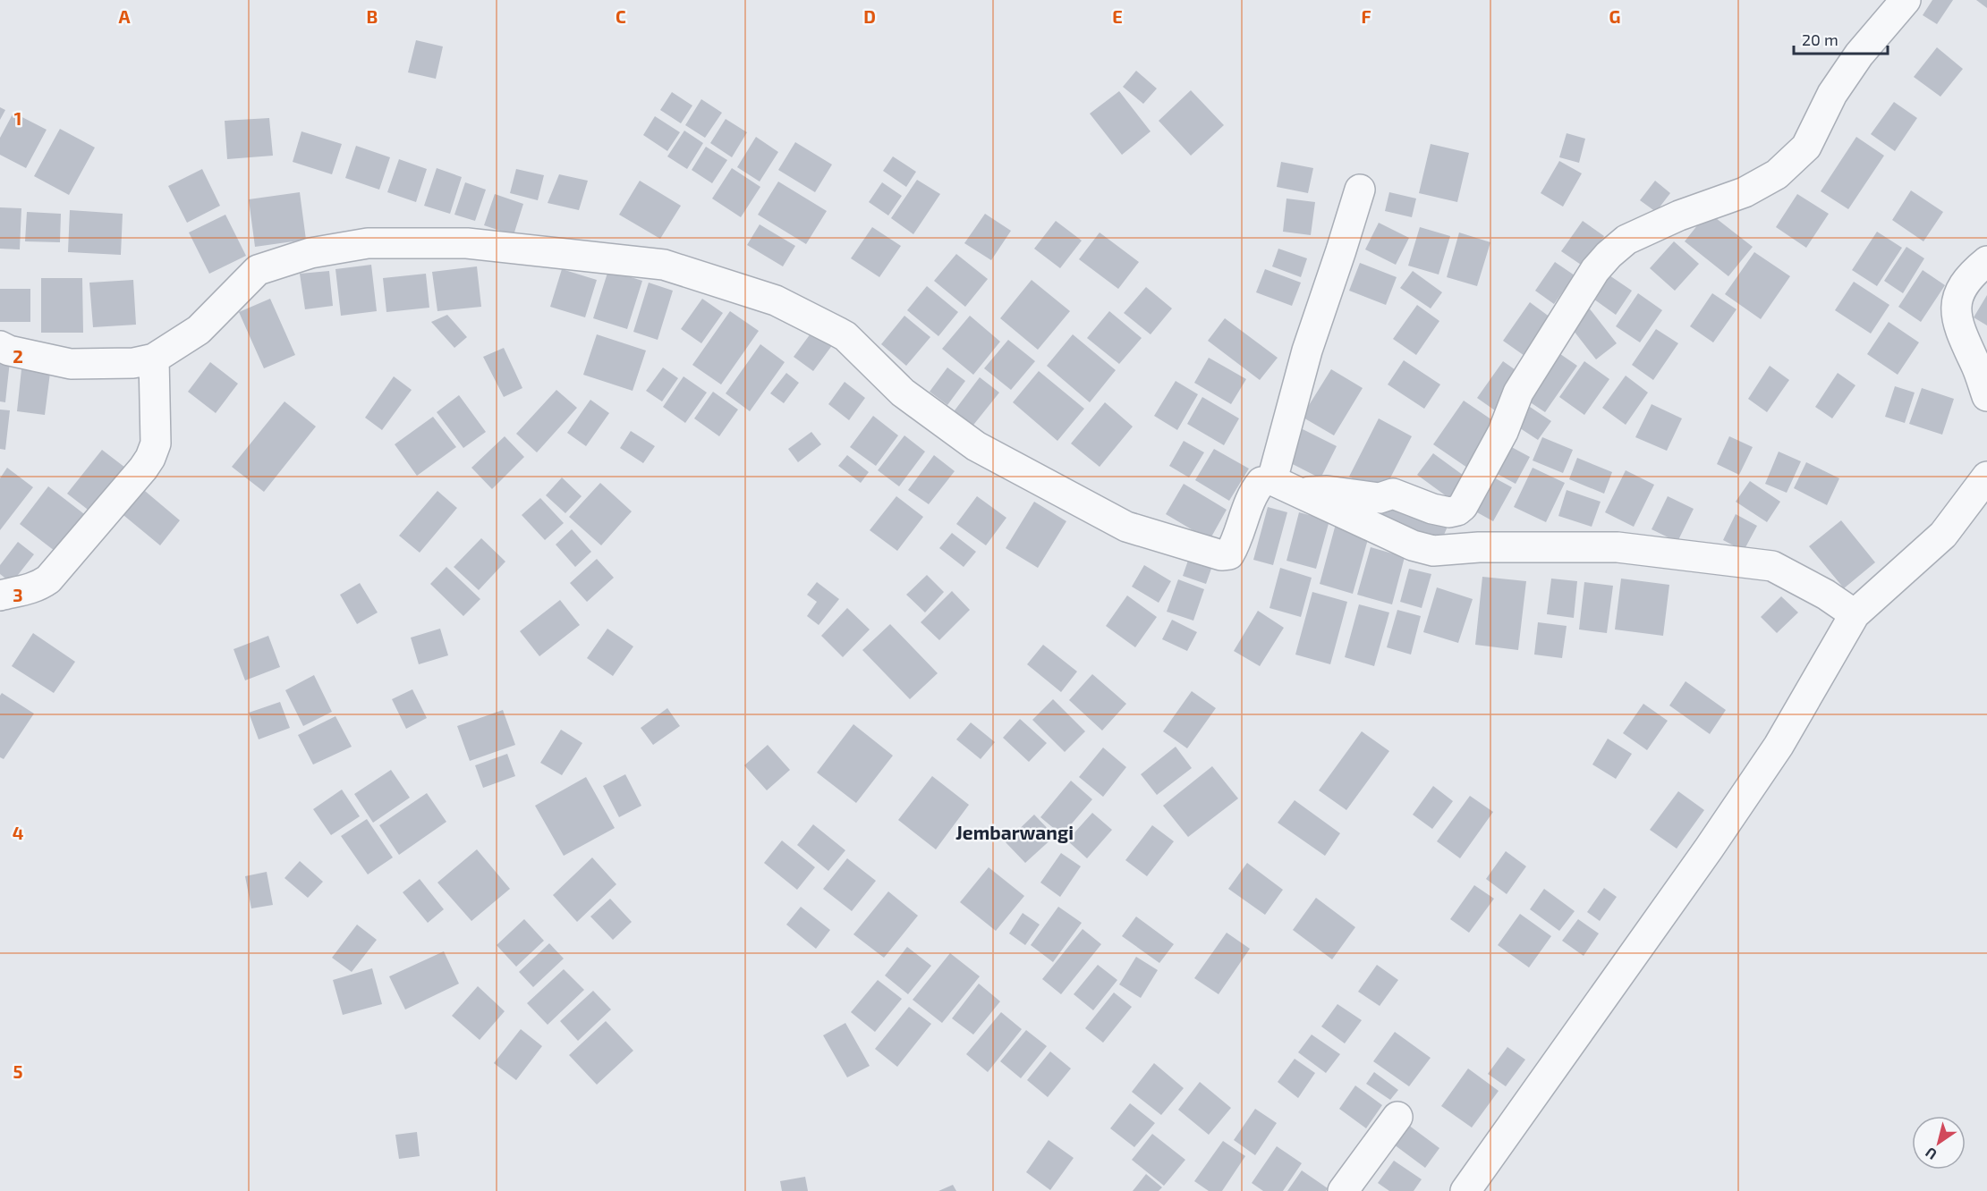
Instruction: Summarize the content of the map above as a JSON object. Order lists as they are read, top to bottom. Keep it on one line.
{"districts":["Jembarwangi"],"scale_bar":"20 m","north":"bottom left","grid":{"columns":["A","B","C","D","E","F","G"],"rows":["1","2","3","4","5"]}}
